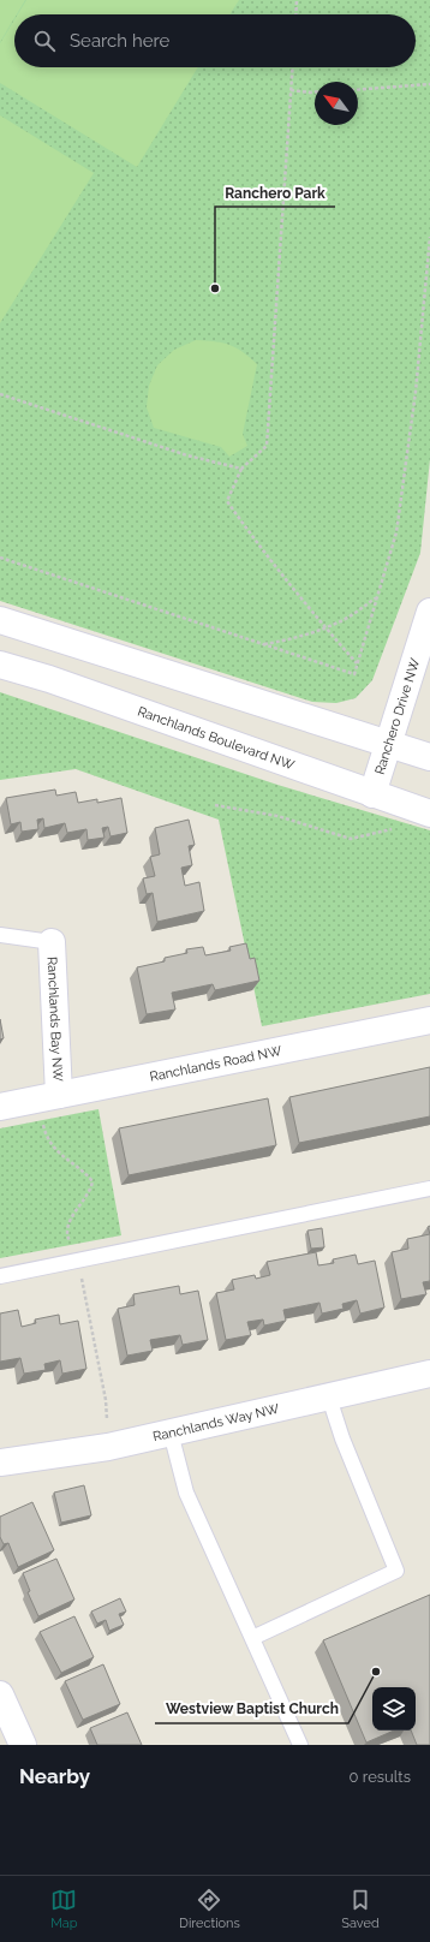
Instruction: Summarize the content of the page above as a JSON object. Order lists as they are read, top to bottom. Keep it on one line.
{"streets":{"street":["Ranchero Drive NW","Ranchlands Boulevard NW","Ranchlands Bay NW","Ranchlands Road NW","Ranchlands Way NW"]},"crossings":[["Ranchero Drive NW","Ranchlands Boulevard NW"],["Ranchlands Bay NW","Ranchlands Road NW"]],"places":["Ranchero Park","Westview Baptist Church"],"north":"top left","page":{"search":"Search here","heading":["Nearby","0 results"],"nav":["Map","Directions","Saved"]}}
